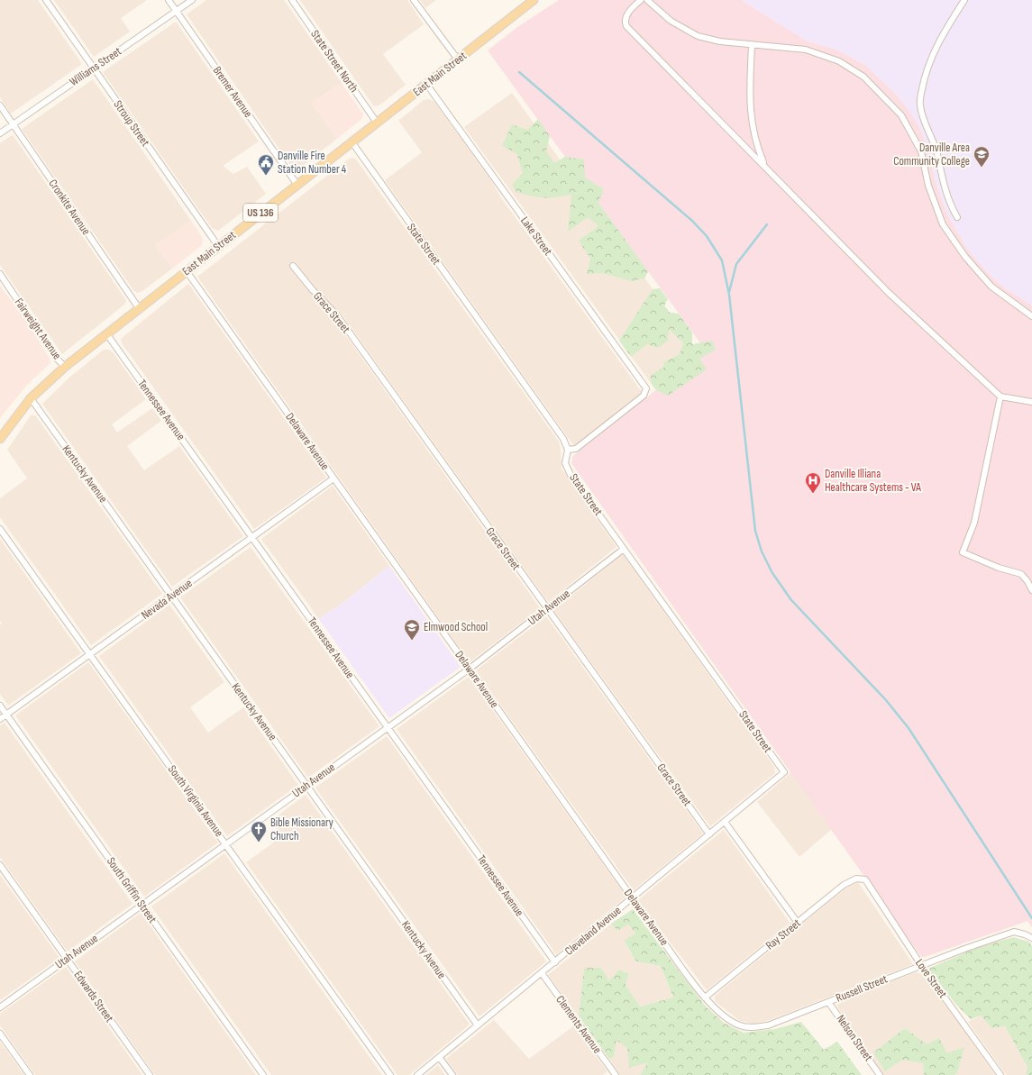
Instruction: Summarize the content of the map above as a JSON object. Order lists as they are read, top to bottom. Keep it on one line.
{"streets":{"main road":["East Main Street","US 136"],"street":["State Street North","Williams Street","Bremer Avenue","Stroup Street","Cronkite Avenue","Lake Street","State Street","Grace Street","Fairweight Avenue","Tennessee Avenue","Delaware Avenue","Kentucky Avenue","Nevada Avenue","Utah Avenue","South Virginia Avenue","South Griffin Street","Cleveland Avenue","Ray Street","Love Street","Russell Street","Edwards Street","Clements Avenue","Nelson Street"]},"crossings":[["State Street North","East Main Street"],["Williams Street","Bremer Avenue"],["Williams Street","Stroup Street"],["Williams Street","Cronkite Avenue"],["East Main Street","Bremer Avenue"],["East Main Street","Stroup Street"],["East Main Street","Cronkite Avenue"],["East Main Street","Lake Street"],["East Main Street","State Street"],["East Main Street","Fairweight Avenue"],["East Main Street","Tennessee Avenue"],["East Main Street","Delaware Avenue"],["East Main Street","Kentucky Avenue"],["Lake Street","State Street"],["State Street","Utah Avenue"],["State Street","Cleveland Avenue"],["Grace Street","Utah Avenue"],["Grace Street","Cleveland Avenue"],["Tennessee Avenue","Nevada Avenue"],["Tennessee Avenue","Utah Avenue"],["Tennessee Avenue","Cleveland Avenue"],["Delaware Avenue","Nevada Avenue"],["Delaware Avenue","Utah Avenue"],["Delaware Avenue","Cleveland Avenue"],["Delaware Avenue","Ray Street"],["Delaware Avenue","Russell Street"],["Kentucky Avenue","Nevada Avenue"],["Kentucky Avenue","Utah Avenue"],["Kentucky Avenue","Cleveland Avenue"],["Nevada Avenue","South Virginia Avenue"],["Nevada Avenue","South Griffin Street"],["Utah Avenue","South Virginia Avenue"],["Utah Avenue","South Griffin Street"],["Utah Avenue","Edwards Street"],["Cleveland Avenue","Clements Avenue"],["Ray Street","Love Street"],["Ray Street","Russell Street"],["Love Street","Russell Street"],["Russell Street","Nelson Street"]],"places":{"school or university":["Danville Area Community College","Elmwood School"],"public building":["Danville Fire Station Number 4"],"hospital":["Danville Illiana Healthcare Systems - VA"],"church":["Bible Missionary Church"]}}
